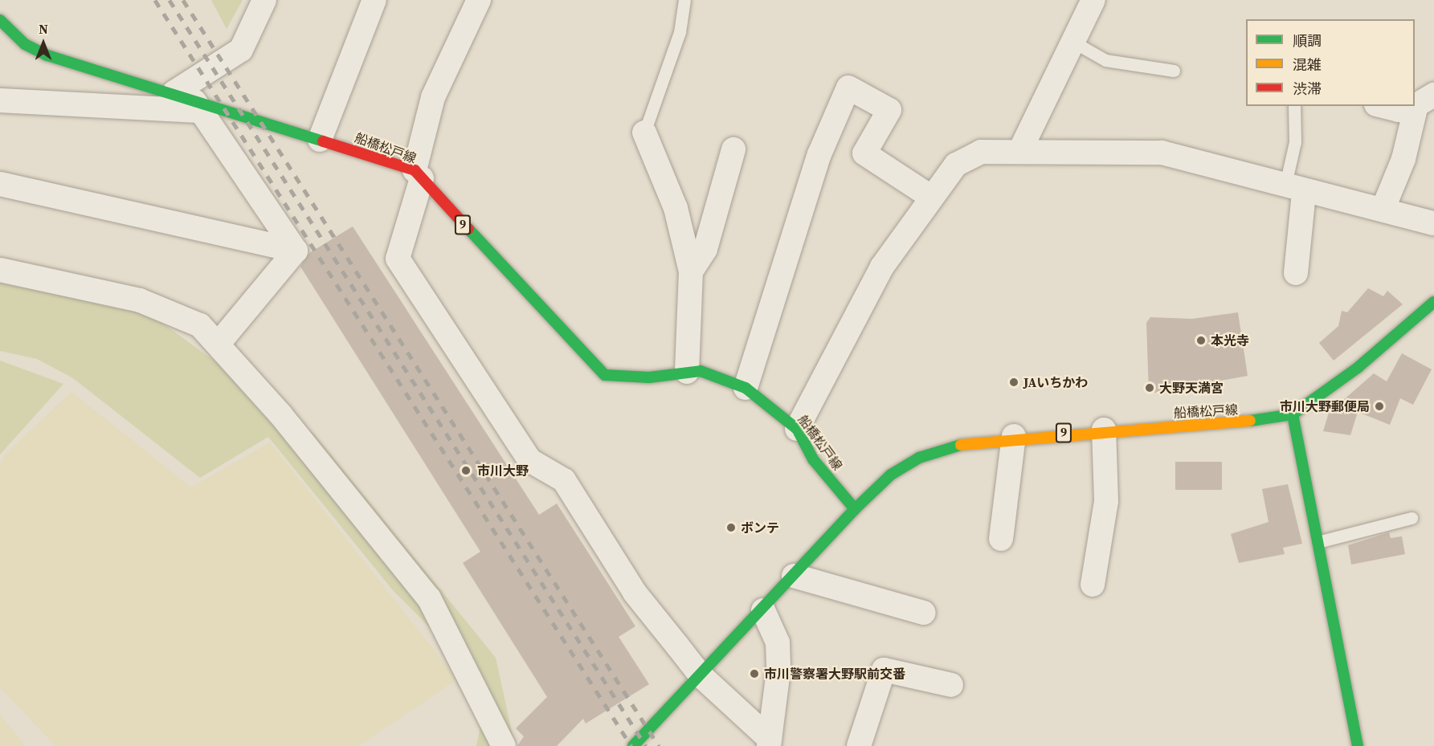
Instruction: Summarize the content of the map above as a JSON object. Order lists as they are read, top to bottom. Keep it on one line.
{"streets":{"main road":["船橋松戸線","9"]},"places":["本光寺","JAいちかわ","大野天満宮","市川大野郵便局","市川大野","ボンテ","市川警察署大野駅前交番"],"legend":["順調","混雑","渋滞"],"north":"top"}
